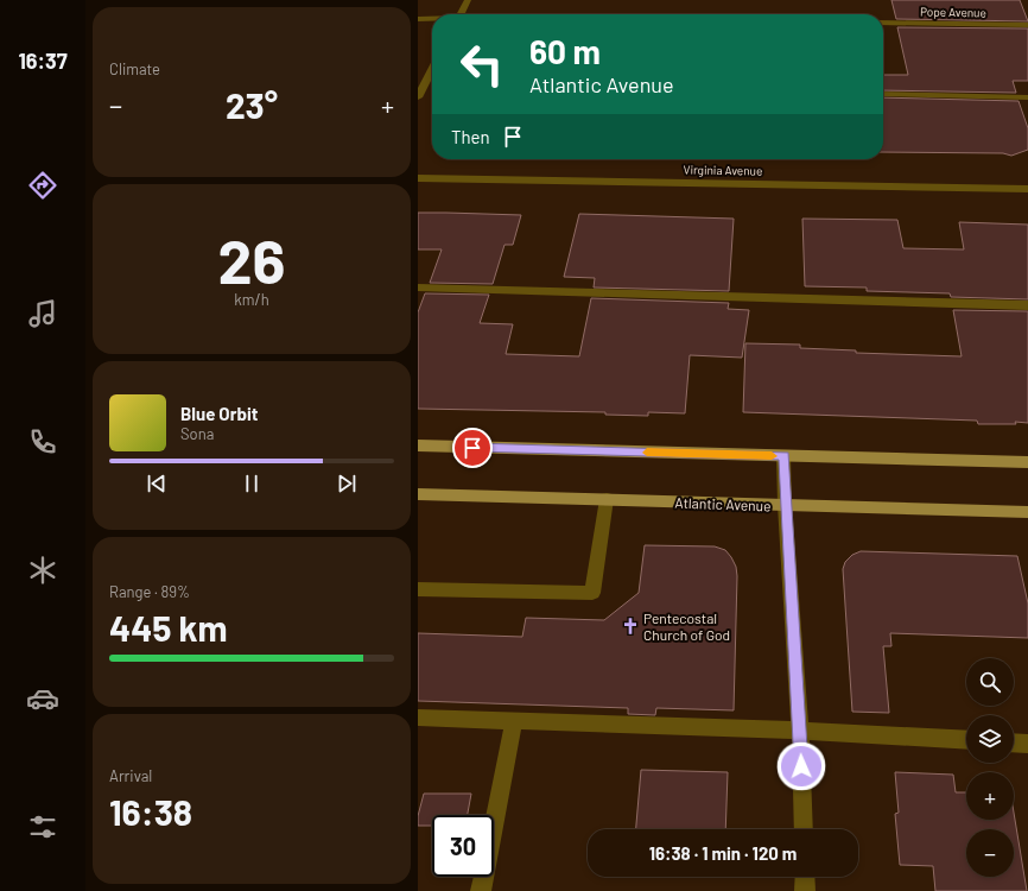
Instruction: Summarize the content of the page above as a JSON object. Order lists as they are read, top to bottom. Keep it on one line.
{"streets":{"main road":["Atlantic Avenue"],"street":["Pope Avenue","Virginia Avenue"]},"places":{"church":["Pentecostal Church of God"]},"page":{"tabs":"16:37","tile":["Climate",["26","km/h"],["Range · 89%","445 km"],["Arrival","16:38"]],"turn":["60 m","Atlantic Avenue"],"heat":["−","23°","+"],"then":"Then","song":["Blue Orbit","Sona"],"map_buttons":["+","−"],"limit":"30","trip":"16:38 · 1 min · 120 m"}}
